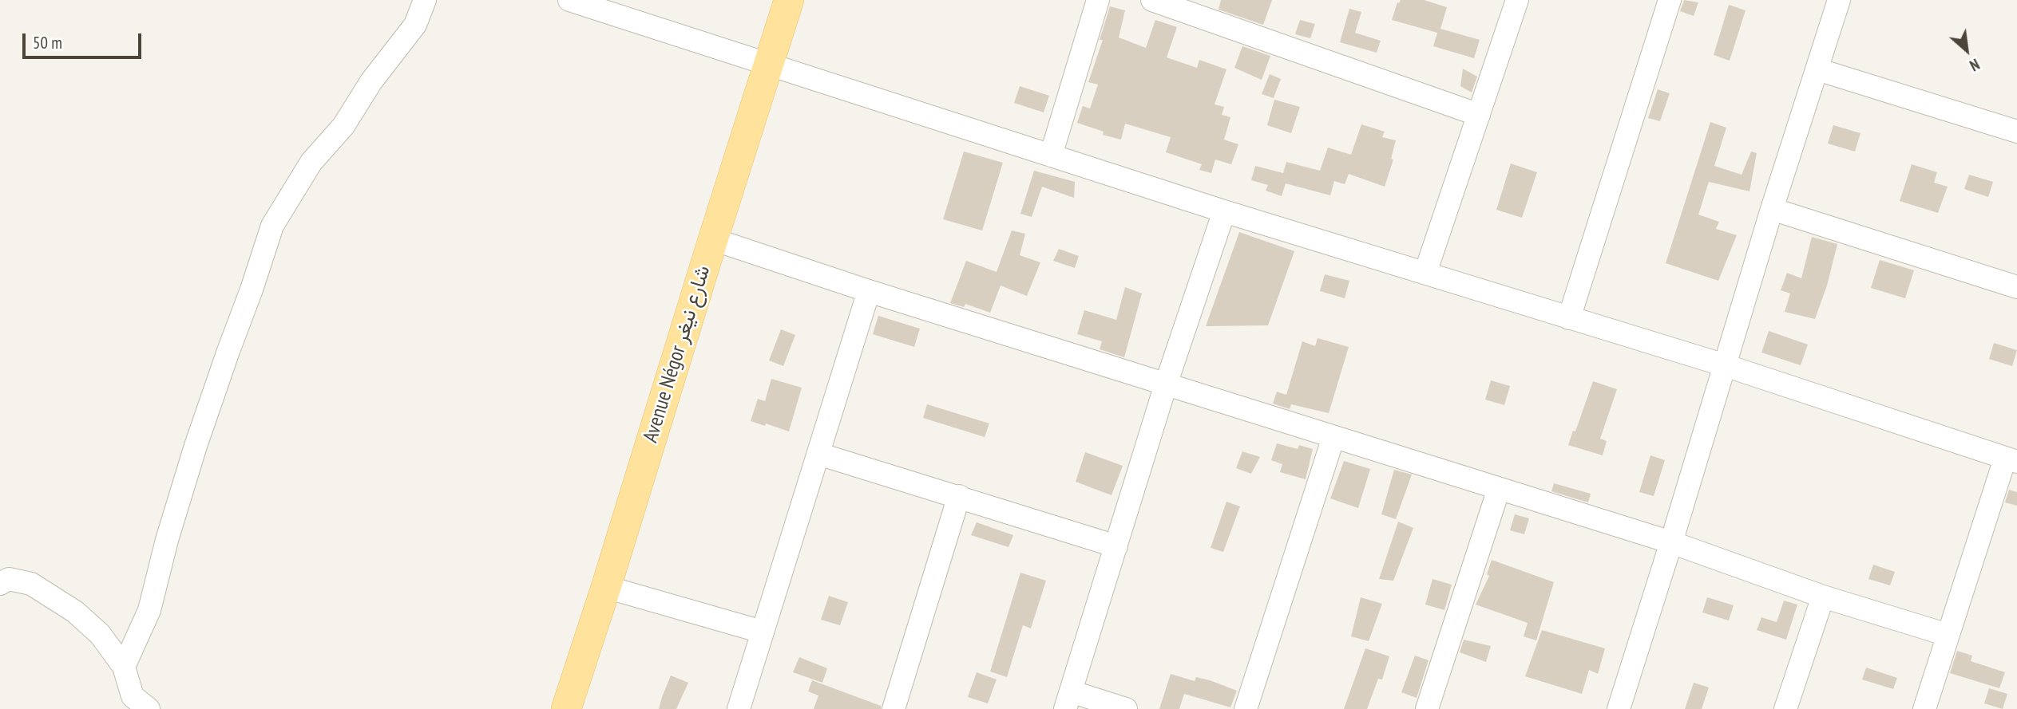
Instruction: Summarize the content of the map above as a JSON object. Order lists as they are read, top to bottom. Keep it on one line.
{"streets":{"main road":["Avenue Négor شارع نيغر"]},"scale_bar":"50 m","north":"bottom right"}
